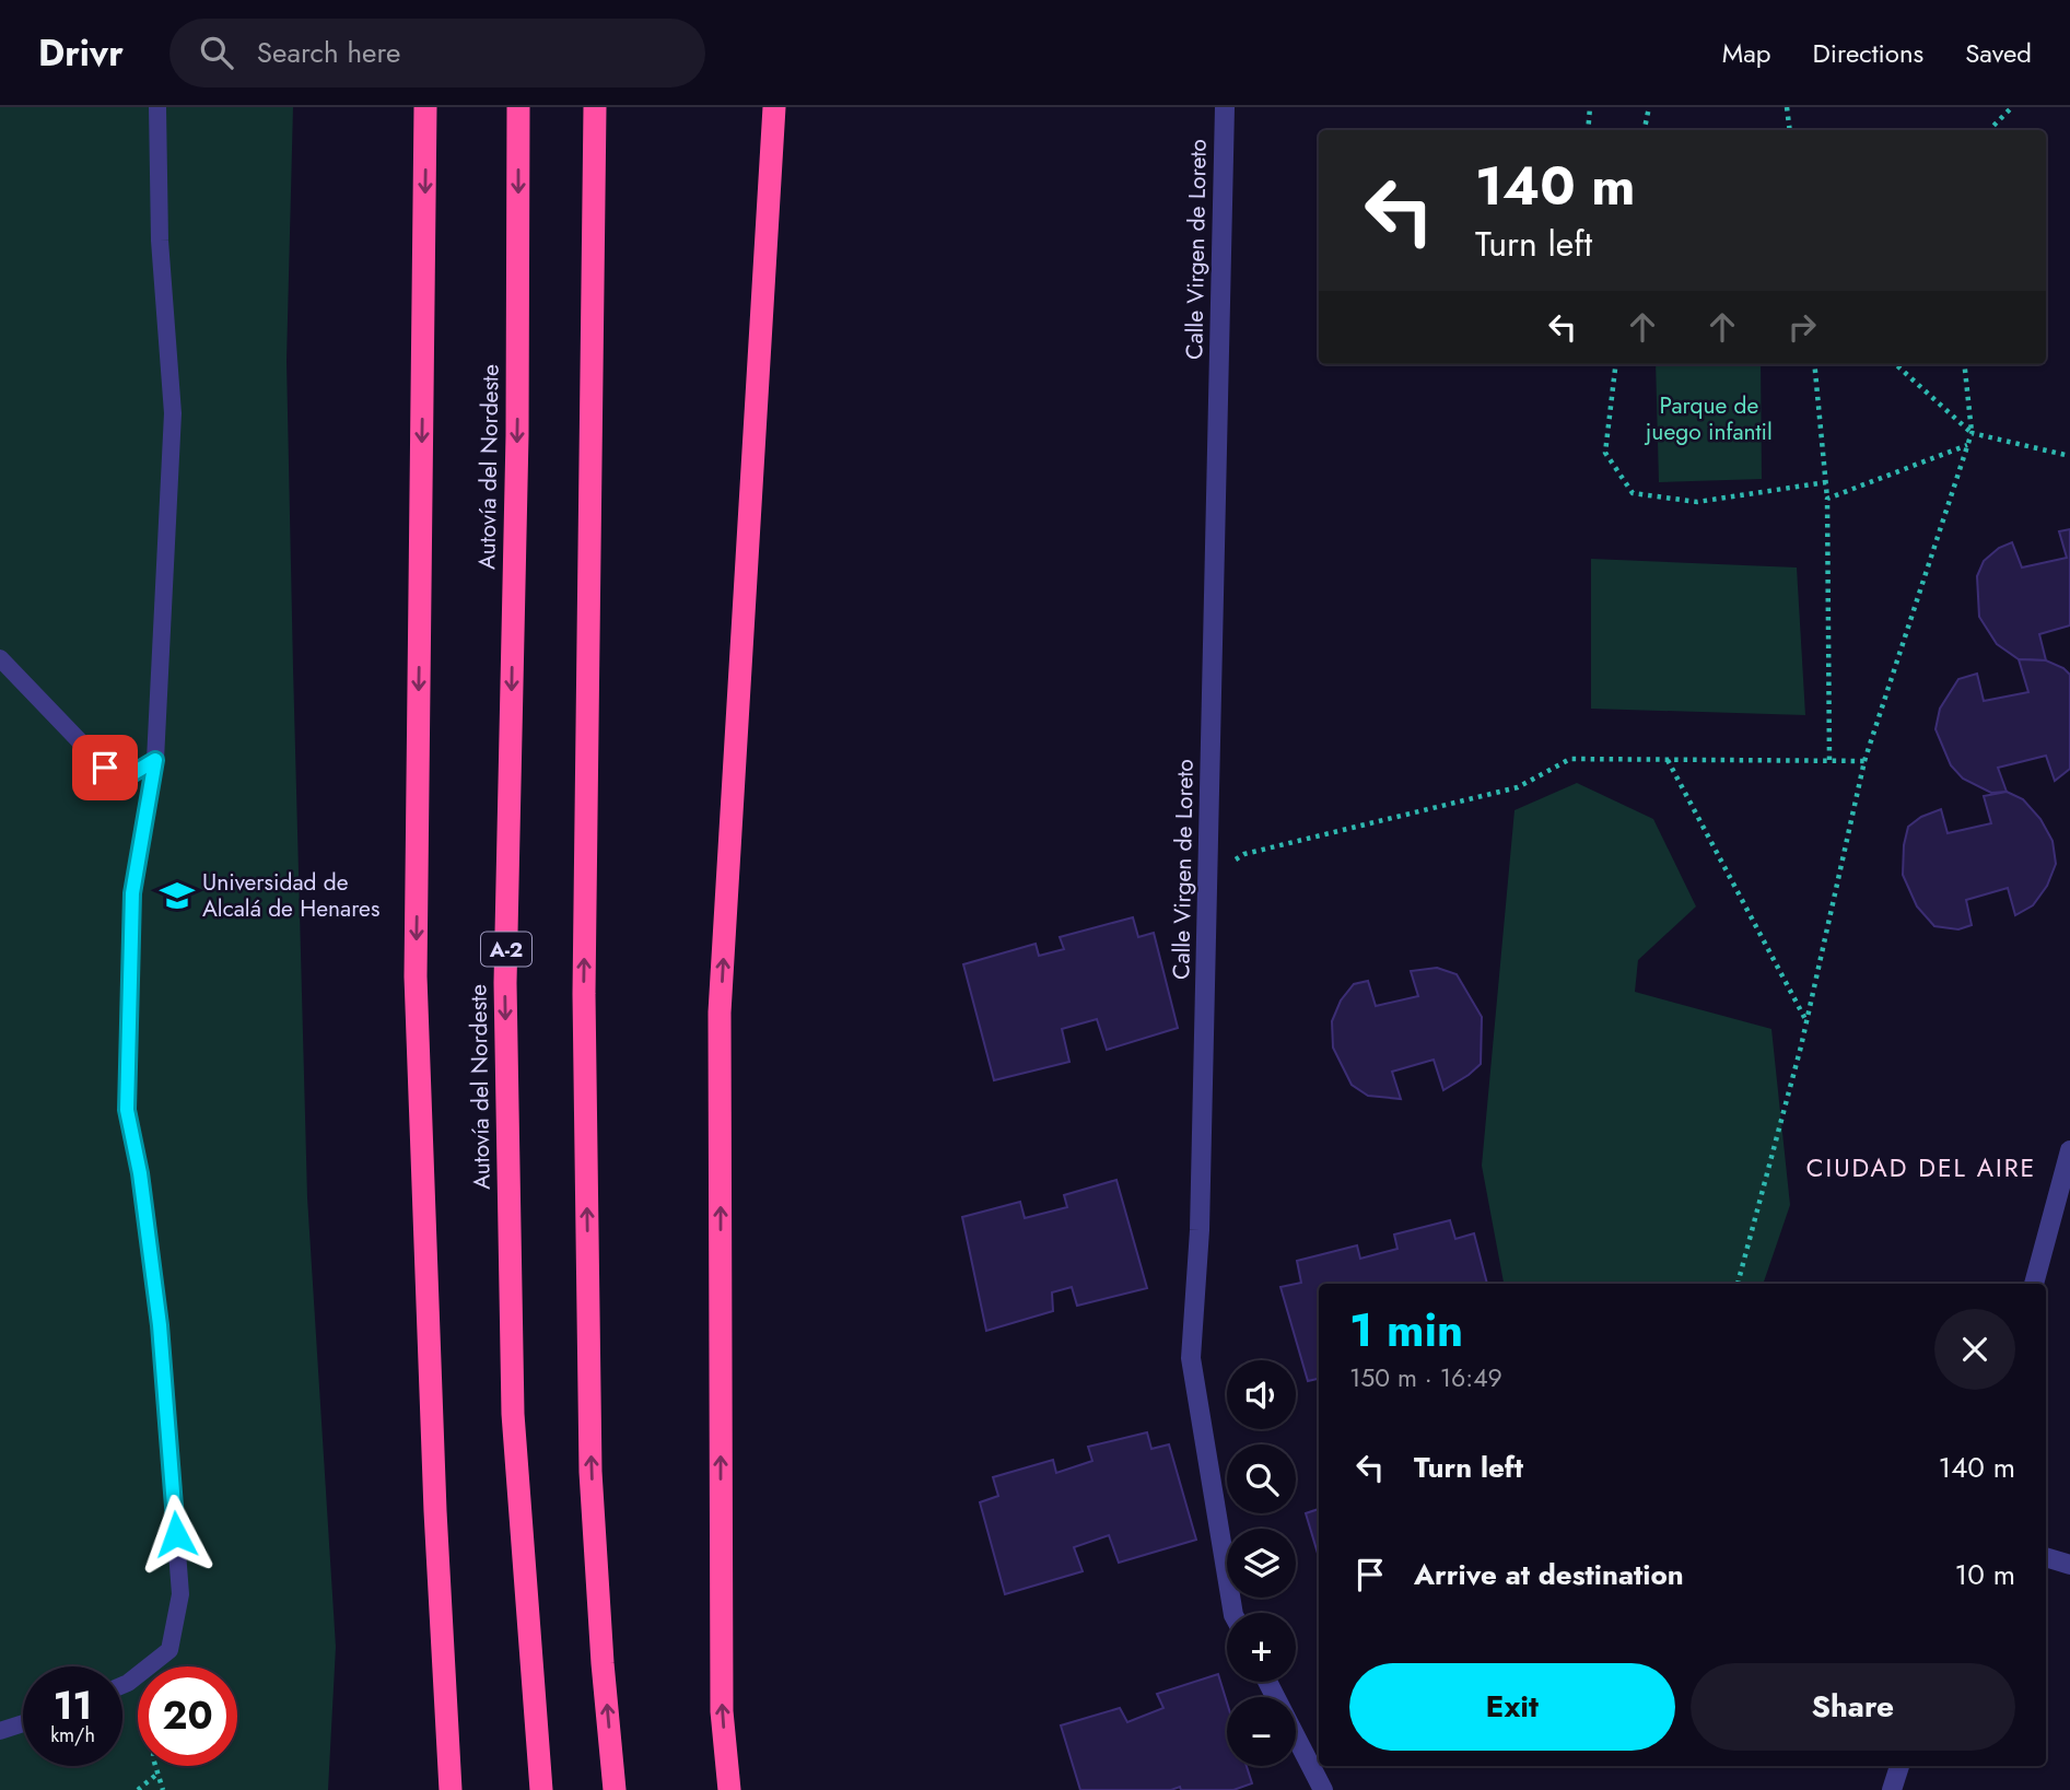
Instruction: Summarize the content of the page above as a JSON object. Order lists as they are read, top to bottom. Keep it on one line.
{"streets":{"highway":["Autovía del Nordeste","A-2"],"street":["Calle Virgen de Loreto"]},"districts":["CIUDAD DEL AIRE"],"parks":["Parque de juego infantil"],"places":{"school or university":["Universidad de Alcalá de Henares"]},"page":{"header":"Drivr","search":"Search here","nav":["Map","Directions","Saved"],"turn":["140 m","Turn left"],"heading":["1 min","150 m · 16:49"],"map_buttons":["+","−"],"list":[{"name":"Turn left","value":"140 m"},{"name":"Arrive at destination","value":"10 m"}],"buttons":["Exit","Share"],"speed":"11 km/h","limit":"20"}}
